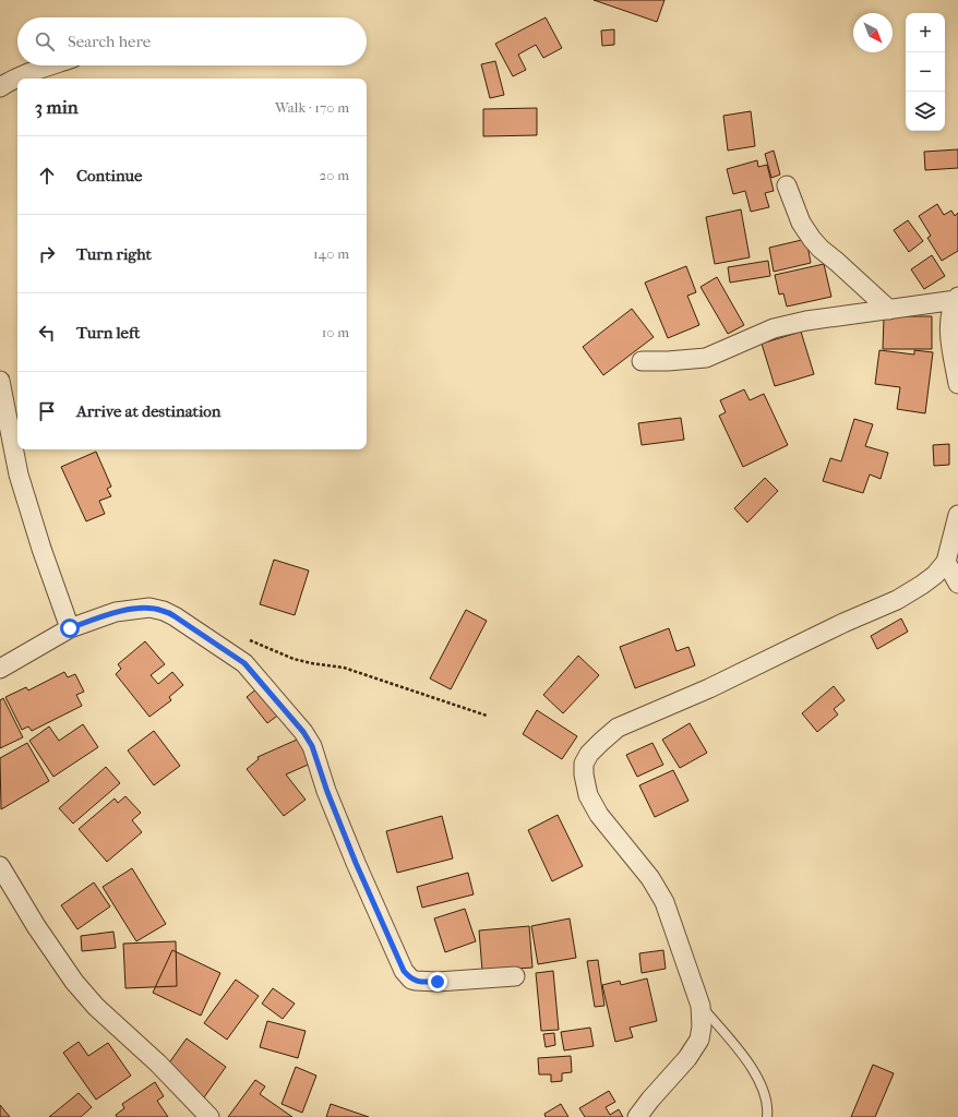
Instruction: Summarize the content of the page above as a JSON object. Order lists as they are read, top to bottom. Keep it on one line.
{"north":"bottom right","page":{"map_buttons":["+","−"],"search":"Search here","heading":["3 min","Walk · 170 m"],"list":[["Continue","20 m"],["Turn right","140 m"],["Turn left","10 m"],"Arrive at destination"]}}
